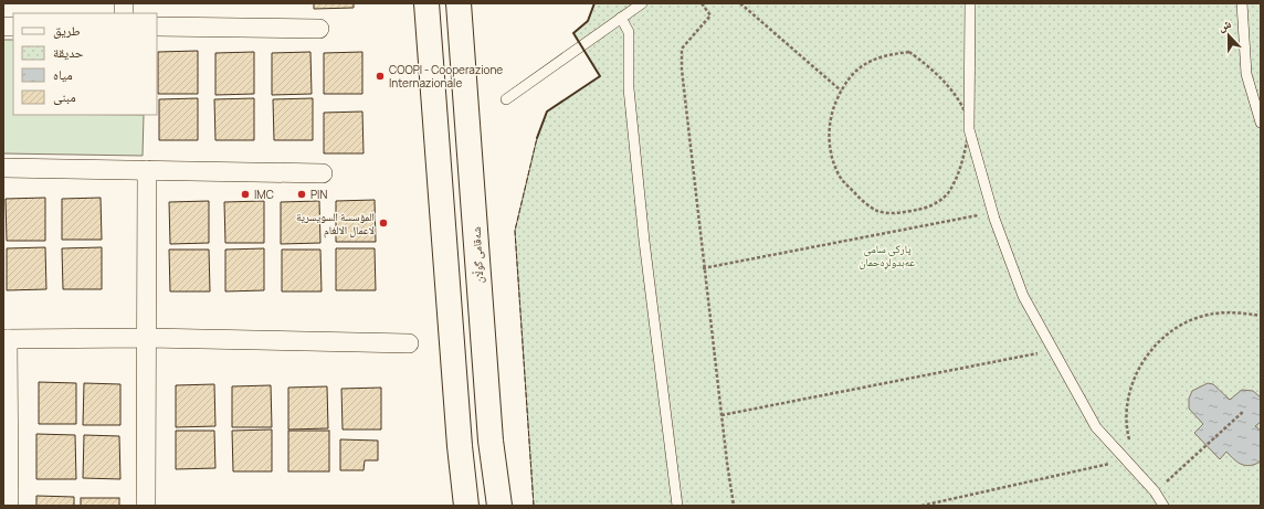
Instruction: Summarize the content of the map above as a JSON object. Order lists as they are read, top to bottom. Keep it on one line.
{"streets":{"main road":["شەقامی گوڵان"]},"parks":["پارکی سامی عەبدولڕەحمان"],"places":["COOPI - Cooperazione Internazionale","IMC","PIN","المؤسسة السويسرية لاعمال الالغام"],"legend":["طريق","حديقة","مياه","مبنى"],"north":"top"}
